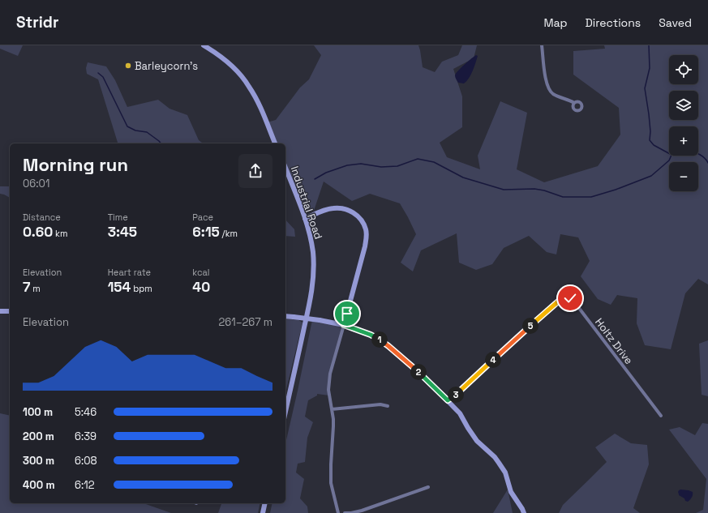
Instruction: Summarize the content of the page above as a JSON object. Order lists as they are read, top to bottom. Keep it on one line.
{"streets":{"street":["Industrial Road","Holtz Drive"]},"places":["Barleycorn’s"],"page":{"header":"Stridr","nav":["Map","Directions","Saved"],"map_buttons":["+","−"],"heading":["Morning run","06:01"],"stats":[["Distance","0.60 km"],["Time","3:45"],["Pace","6:15 /km"],["Elevation","7 m"],["Heart rate","154 bpm"],["kcal","40"]],"chart":["Elevation","261–267 m"],"pins":["5","1","4","2","3"],"list":[{"name":"100 m","note":"5:46"},{"name":"200 m","note":"6:39"},{"name":"300 m","note":"6:08"},{"name":"400 m","note":"6:12"}]}}
